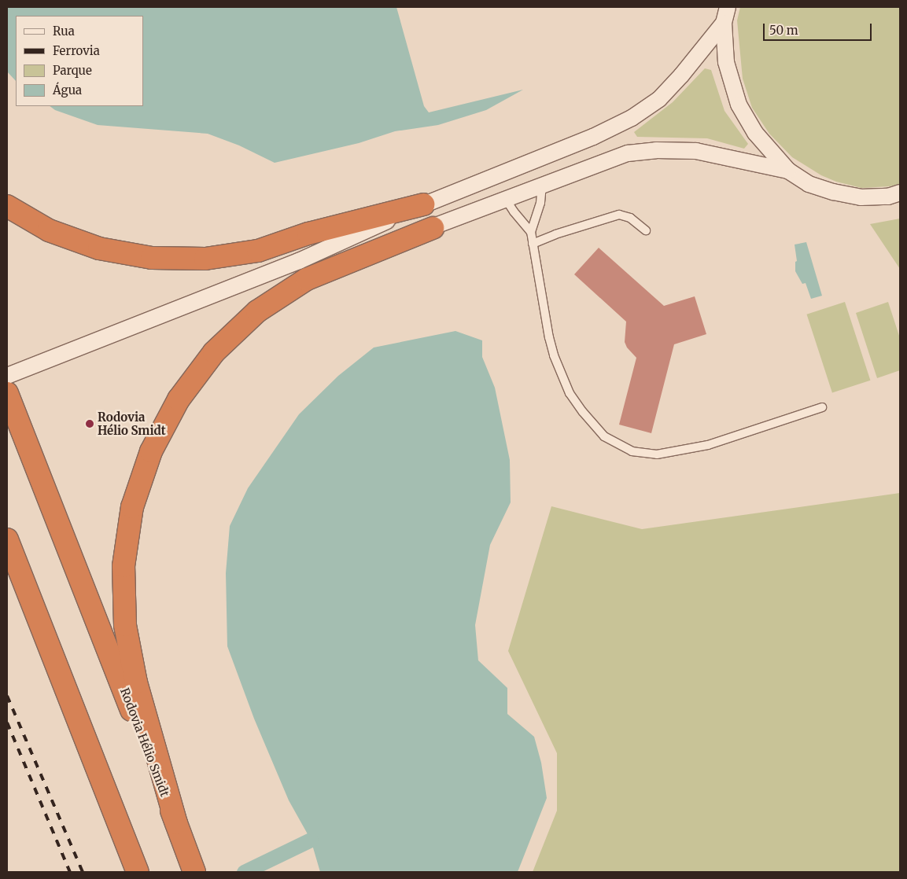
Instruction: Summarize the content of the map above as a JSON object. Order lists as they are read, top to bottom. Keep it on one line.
{"streets":{"highway":["Rodovia Hélio Smidt"]},"places":["Rodovia Hélio Smidt"],"legend":["Rua","Ferrovia","Parque","Água"],"scale_bar":"50 m"}
